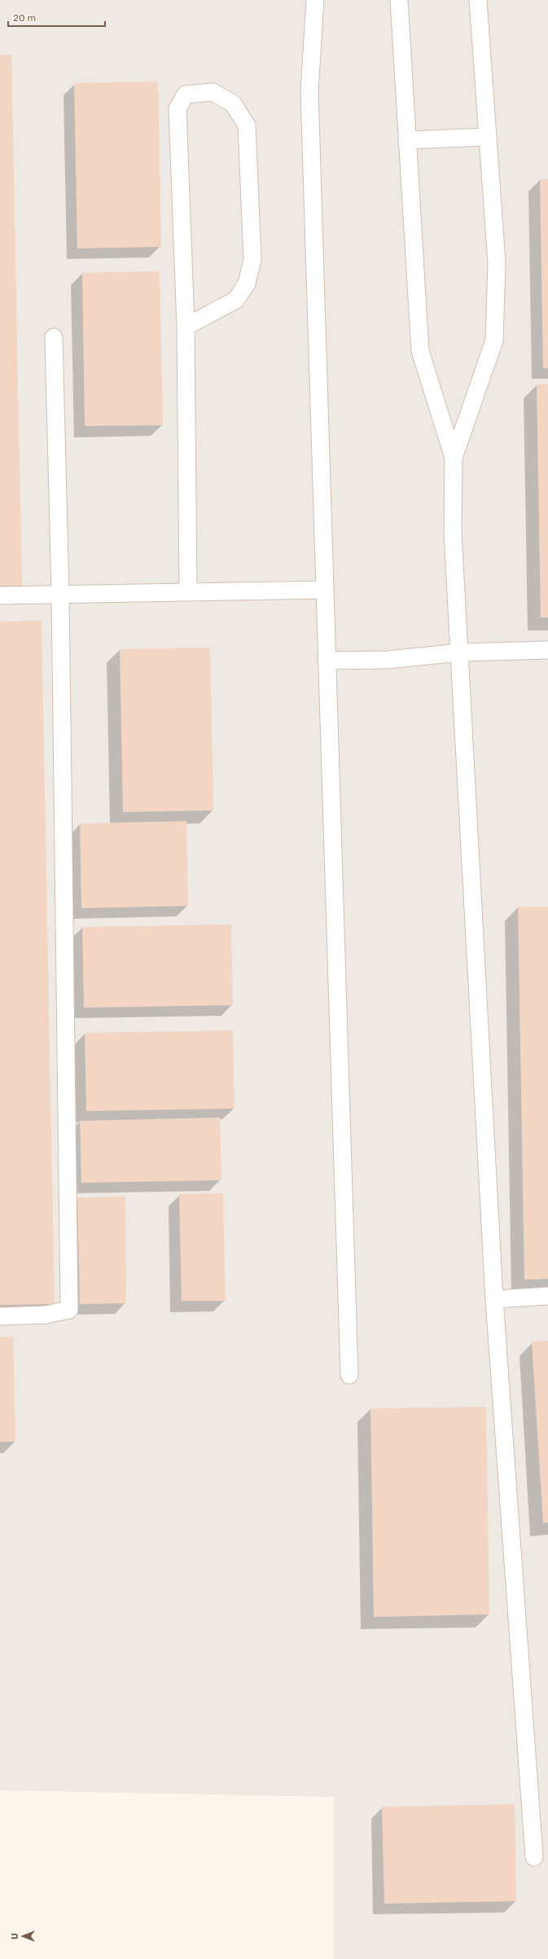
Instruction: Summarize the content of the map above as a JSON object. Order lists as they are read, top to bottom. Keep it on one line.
{"scale_bar":"20 m","north":"left"}
